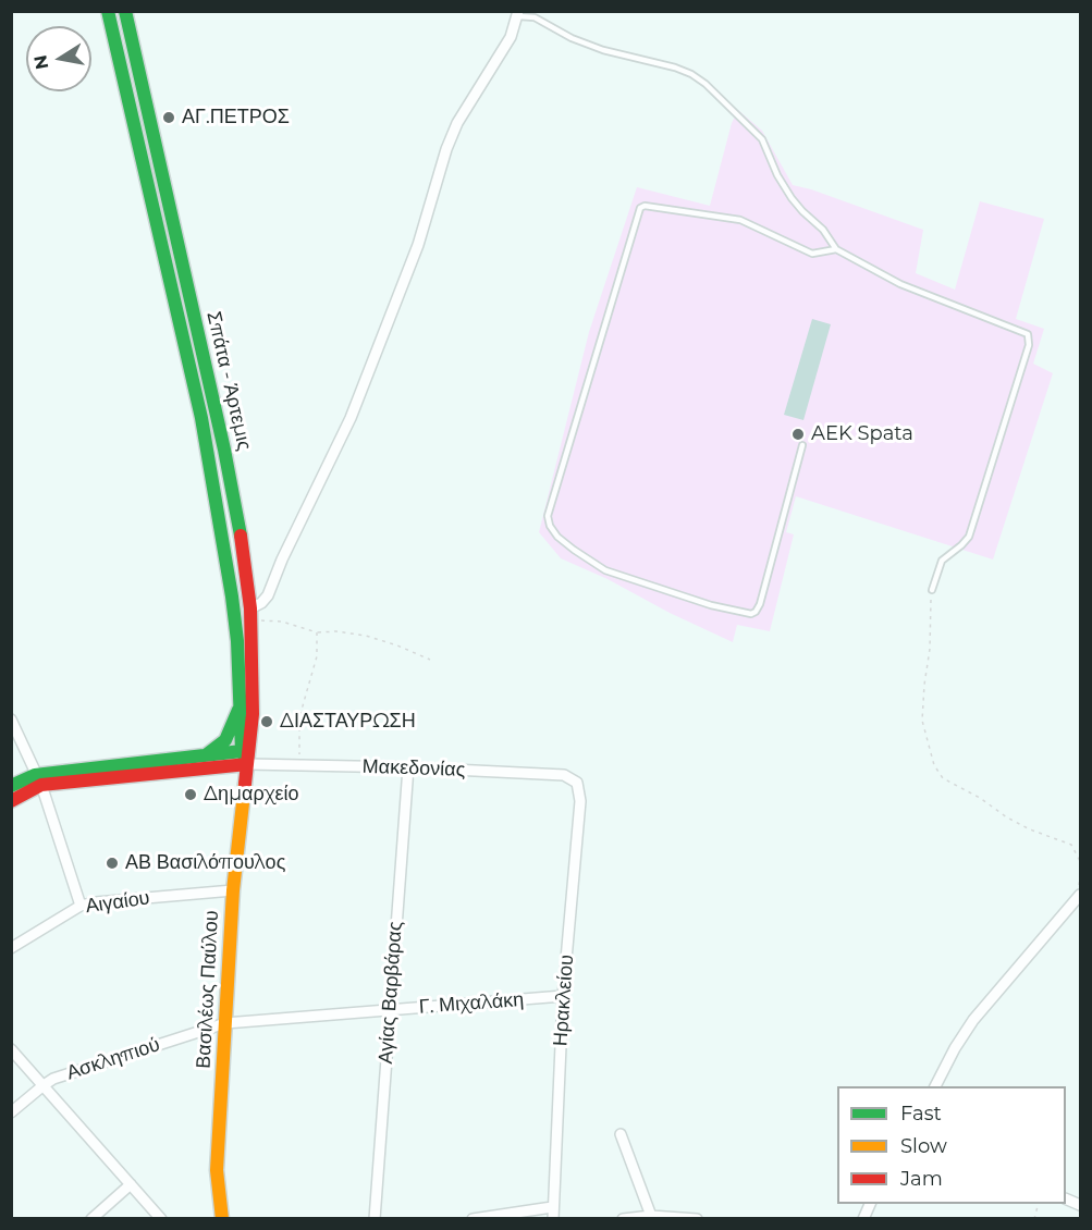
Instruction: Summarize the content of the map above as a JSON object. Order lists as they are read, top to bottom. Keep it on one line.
{"streets":{"main road":["Σπάτα - Άρτεμις","Βασιλέως Παύλου"],"street":["Μακεδονίας","Αιγαίου","Αγίας Βαρβάρας","Ηρακλείου","Γ. Μιχαλάκη","Ασκληπιού"]},"crossings":[["Σπάτα - Άρτεμις","Μακεδονίας"],["Σπάτα - Άρτεμις","Βασιλέως Παύλου"],["Μακεδονίας","Βασιλέως Παύλου"],["Μακεδονίας","Αγίας Βαρβάρας"],["Μακεδονίας","Ηρακλείου"],["Αιγαίου","Βασιλέως Παύλου"],["Βασιλέως Παύλου","Γ. Μιχαλάκη"],["Βασιλέως Παύλου","Ασκληπιού"],["Αγίας Βαρβάρας","Γ. Μιχαλάκη"],["Ηρακλείου","Γ. Μιχαλάκη"],["Γ. Μιχαλάκη","Ασκληπιού"]],"places":["ΑΓ.ΠΕΤΡΟΣ","AEK Spata","ΔΙΑΣΤΑΥΡΩΣΗ","Δημαρχείο","ΑΒ Βασιλόπουλος"],"legend":["Fast","Slow","Jam"],"north":"left"}
